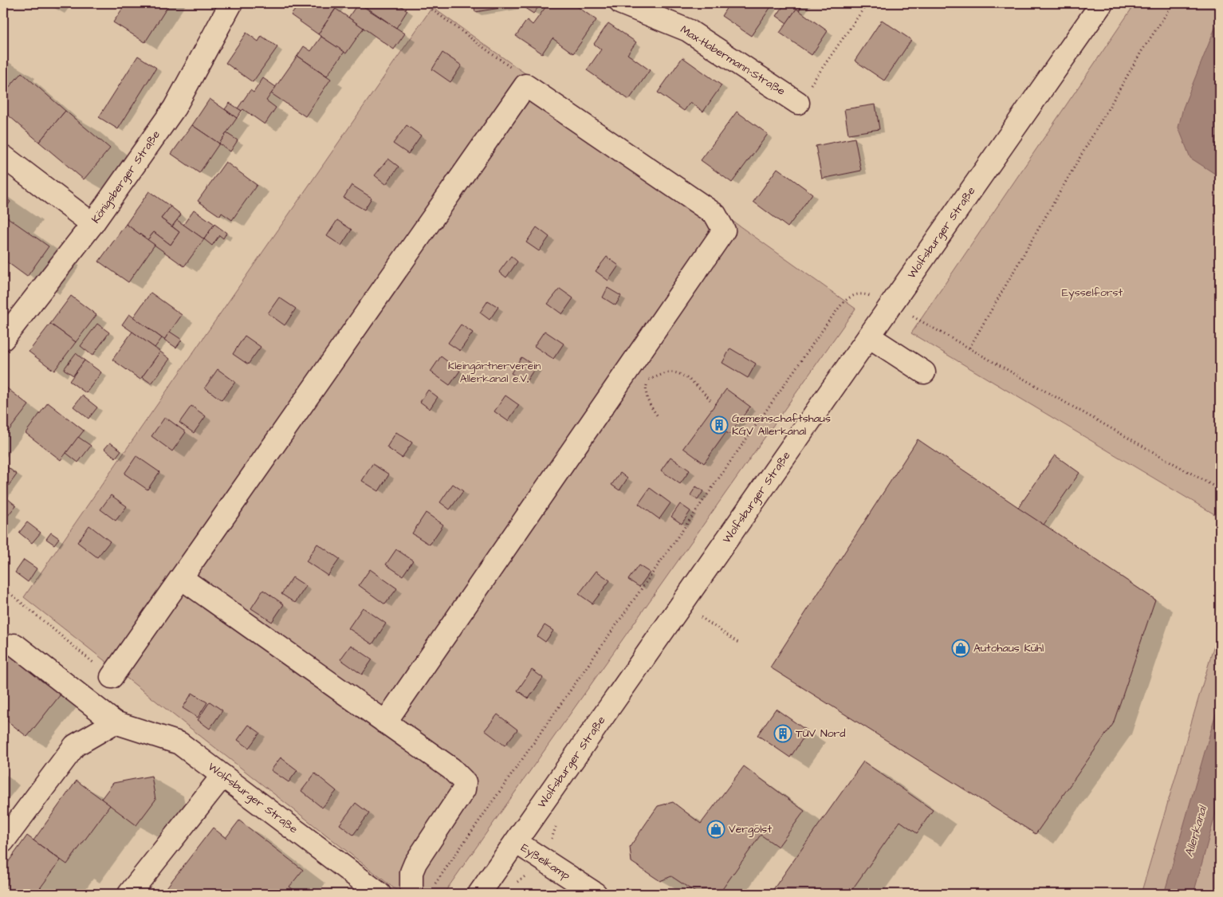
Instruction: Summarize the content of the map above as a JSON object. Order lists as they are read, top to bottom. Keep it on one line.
{"streets":{"street":["Max-Habermann-Straße","Königsberger Straße","Wolfsburger Straße","Eyßelkamp"]},"crossings":[["Wolfsburger Straße","Eyßelkamp"]],"water":["Allerkanal"],"parks":["Eysselforst","Kleingärtnerverein Allerkanal e.V."],"places":{"building":["Gemeinschaftshaus KGV Allerkanal","TÜV Nord"],"shop":["Autohaus Kühl","Vergölst"]}}
